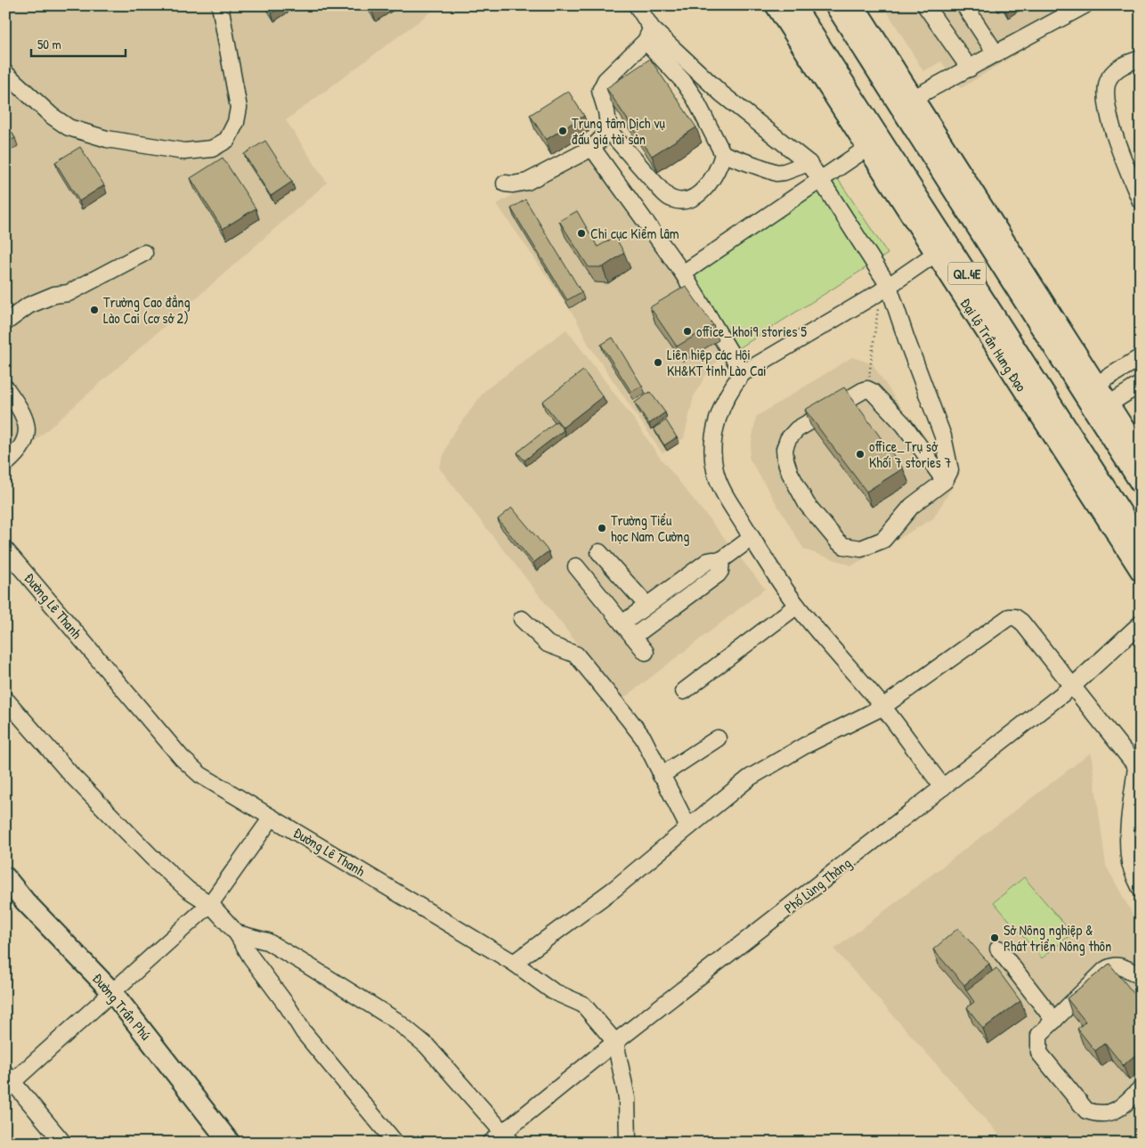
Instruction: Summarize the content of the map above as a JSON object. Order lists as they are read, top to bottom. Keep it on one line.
{"streets":{"main road":["QL.4E","Đại lộ Trần Hưng Đạo","Đường Trần Phú"],"street":["Đường Lê Thanh","Phố Lùng Thàng"]},"crossings":[["Đường Lê Thanh","Phố Lùng Thàng"]],"places":["Trung tâm Dịch vụ đấu giá tài sản","Chi cục Kiểm lâm","Trường Cao đẳng Lào Cai (cơ sở 2)","office_khoi9 stories 5","Liên hiệp các Hội KH&KT tỉnh Lào Cai","office_Trụ sở Khối 7 stories 7","Trường Tiểu học Nam Cường","Sở Nông nghiệp & Phát triển Nông thôn"],"scale_bar":"50 m"}
